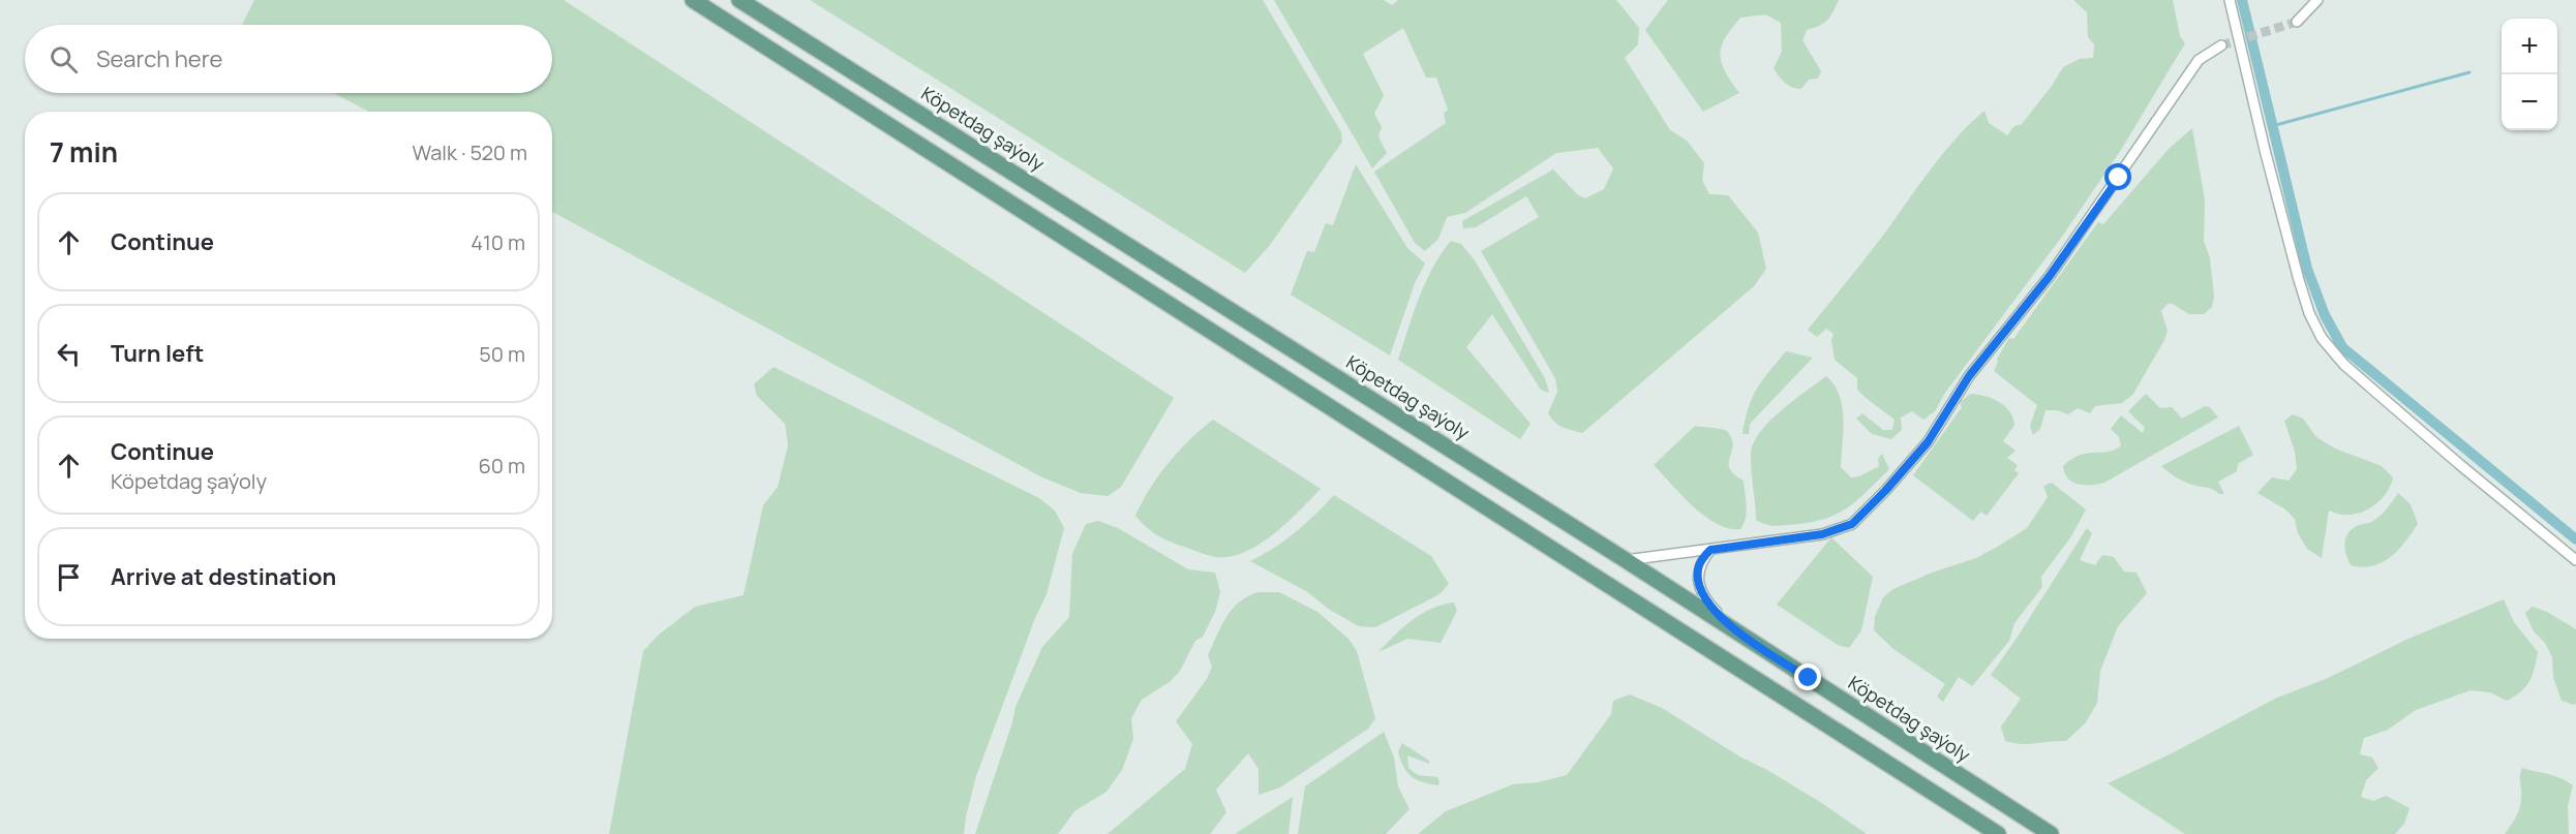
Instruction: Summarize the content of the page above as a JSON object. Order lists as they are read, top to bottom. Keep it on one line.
{"streets":{"main road":["Köpetdag şaýoly"]},"page":{"map_buttons":["+","−"],"search":"Search here","heading":["7 min","Walk · 520 m"],"list":[["Continue","410 m"],["Turn left","50 m"],["Continue","Köpetdag şaýoly","60 m"],"Arrive at destination"]}}
